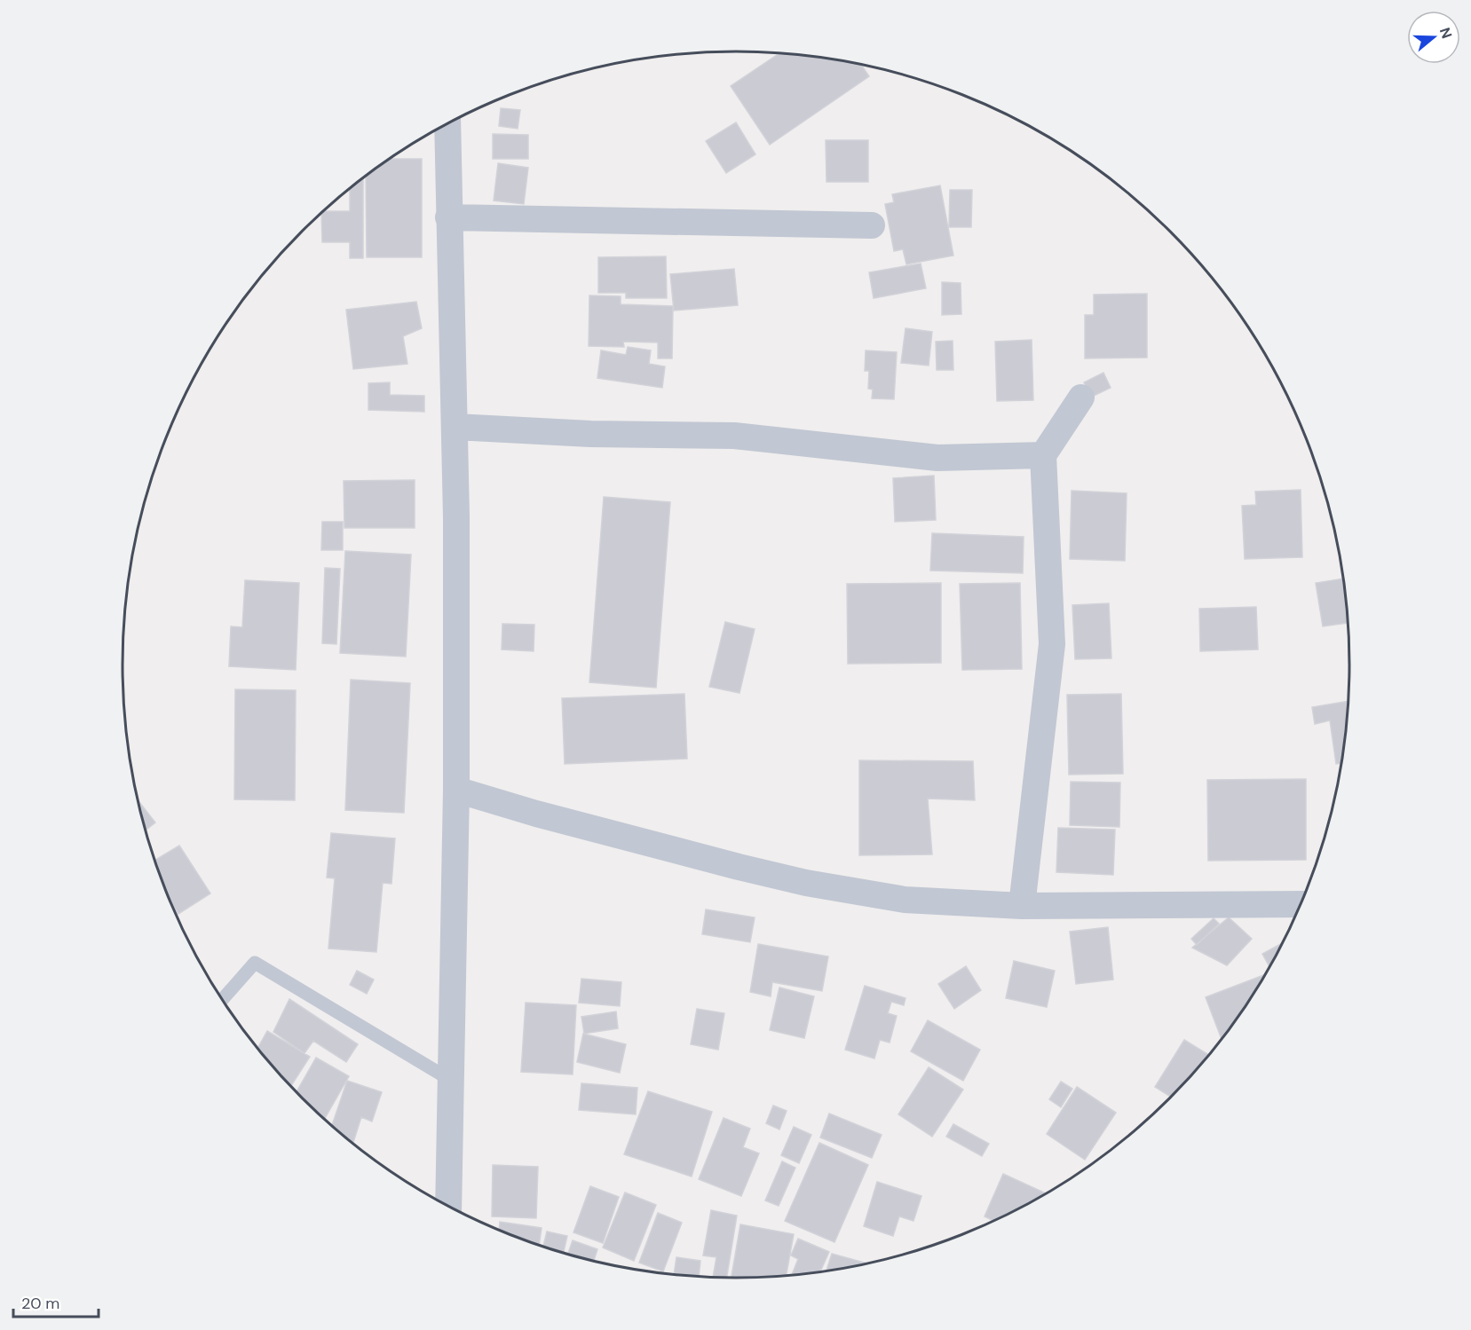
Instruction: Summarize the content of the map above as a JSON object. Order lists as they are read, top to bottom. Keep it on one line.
{"scale_bar":"20 m","north":"right"}
